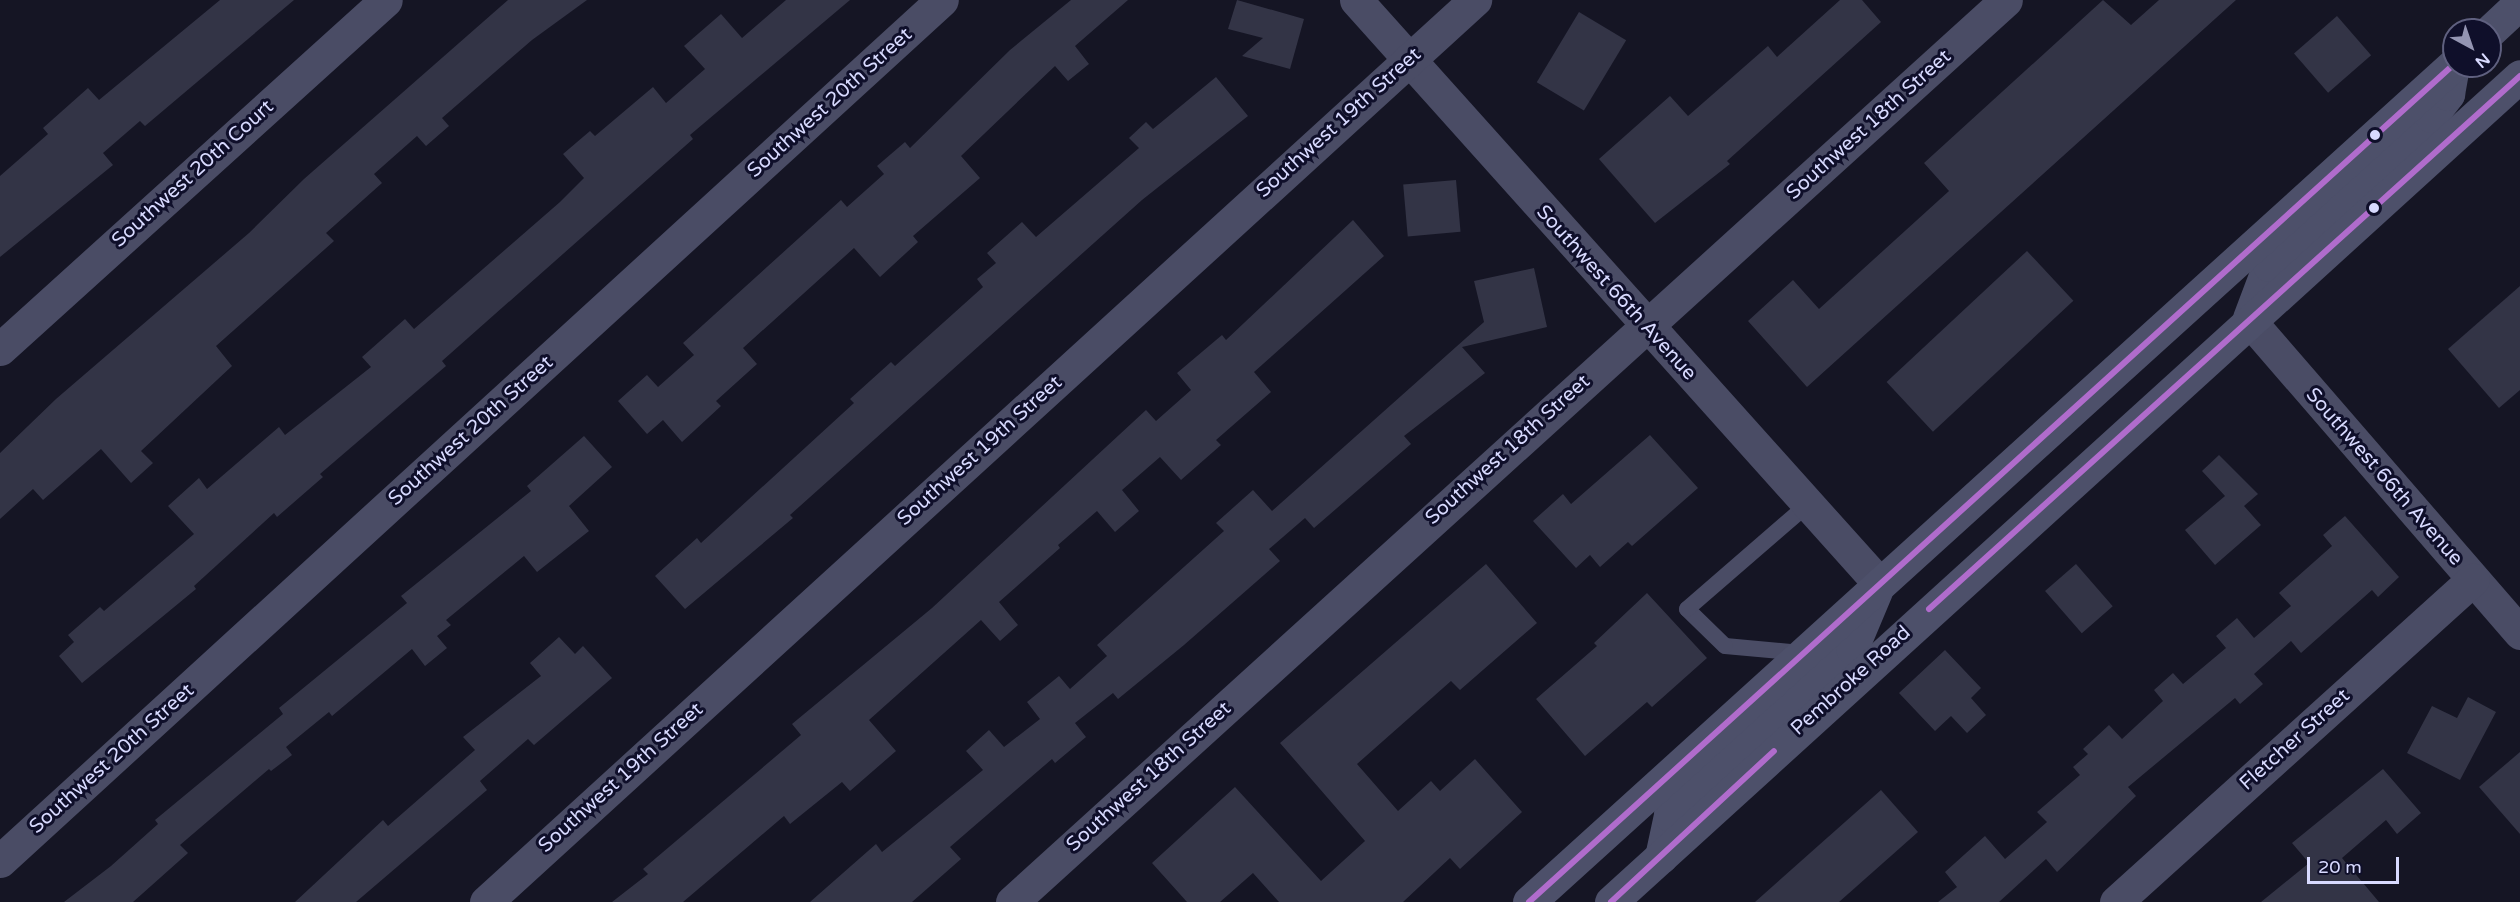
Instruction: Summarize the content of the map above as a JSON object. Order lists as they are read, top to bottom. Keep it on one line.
{"streets":{"main road":["Pembroke Road"],"street":["Southwest 20th Street","Southwest 19th Street","Southwest 18th Street","Southwest 20th Court","Southwest 66th Avenue","Fletcher Street"]},"crossings":[["Southwest 19th Street","Southwest 66th Avenue"],["Southwest 18th Street","Southwest 66th Avenue"],["Southwest 66th Avenue","Pembroke Road"],["Southwest 66th Avenue","Fletcher Street"]],"scale_bar":"20 m","north":"bottom right"}
